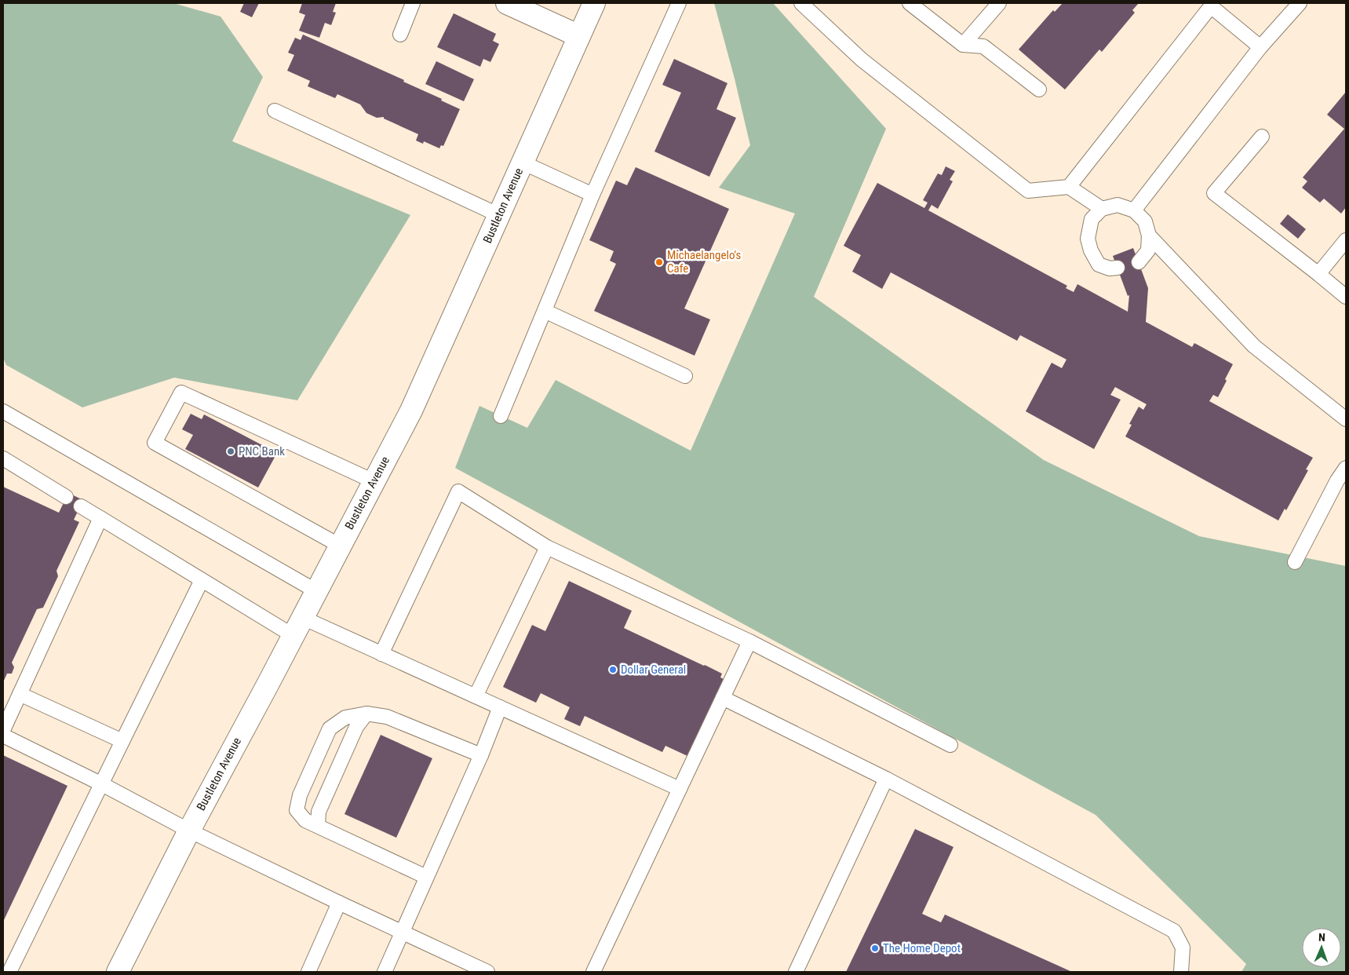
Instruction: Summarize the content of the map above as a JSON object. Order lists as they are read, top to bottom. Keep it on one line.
{"streets":{"main road":["Bustleton Avenue"]},"places":["Michaelangelo's Cafe","PNC Bank","Dollar General","The Home Depot"],"north":"top"}
